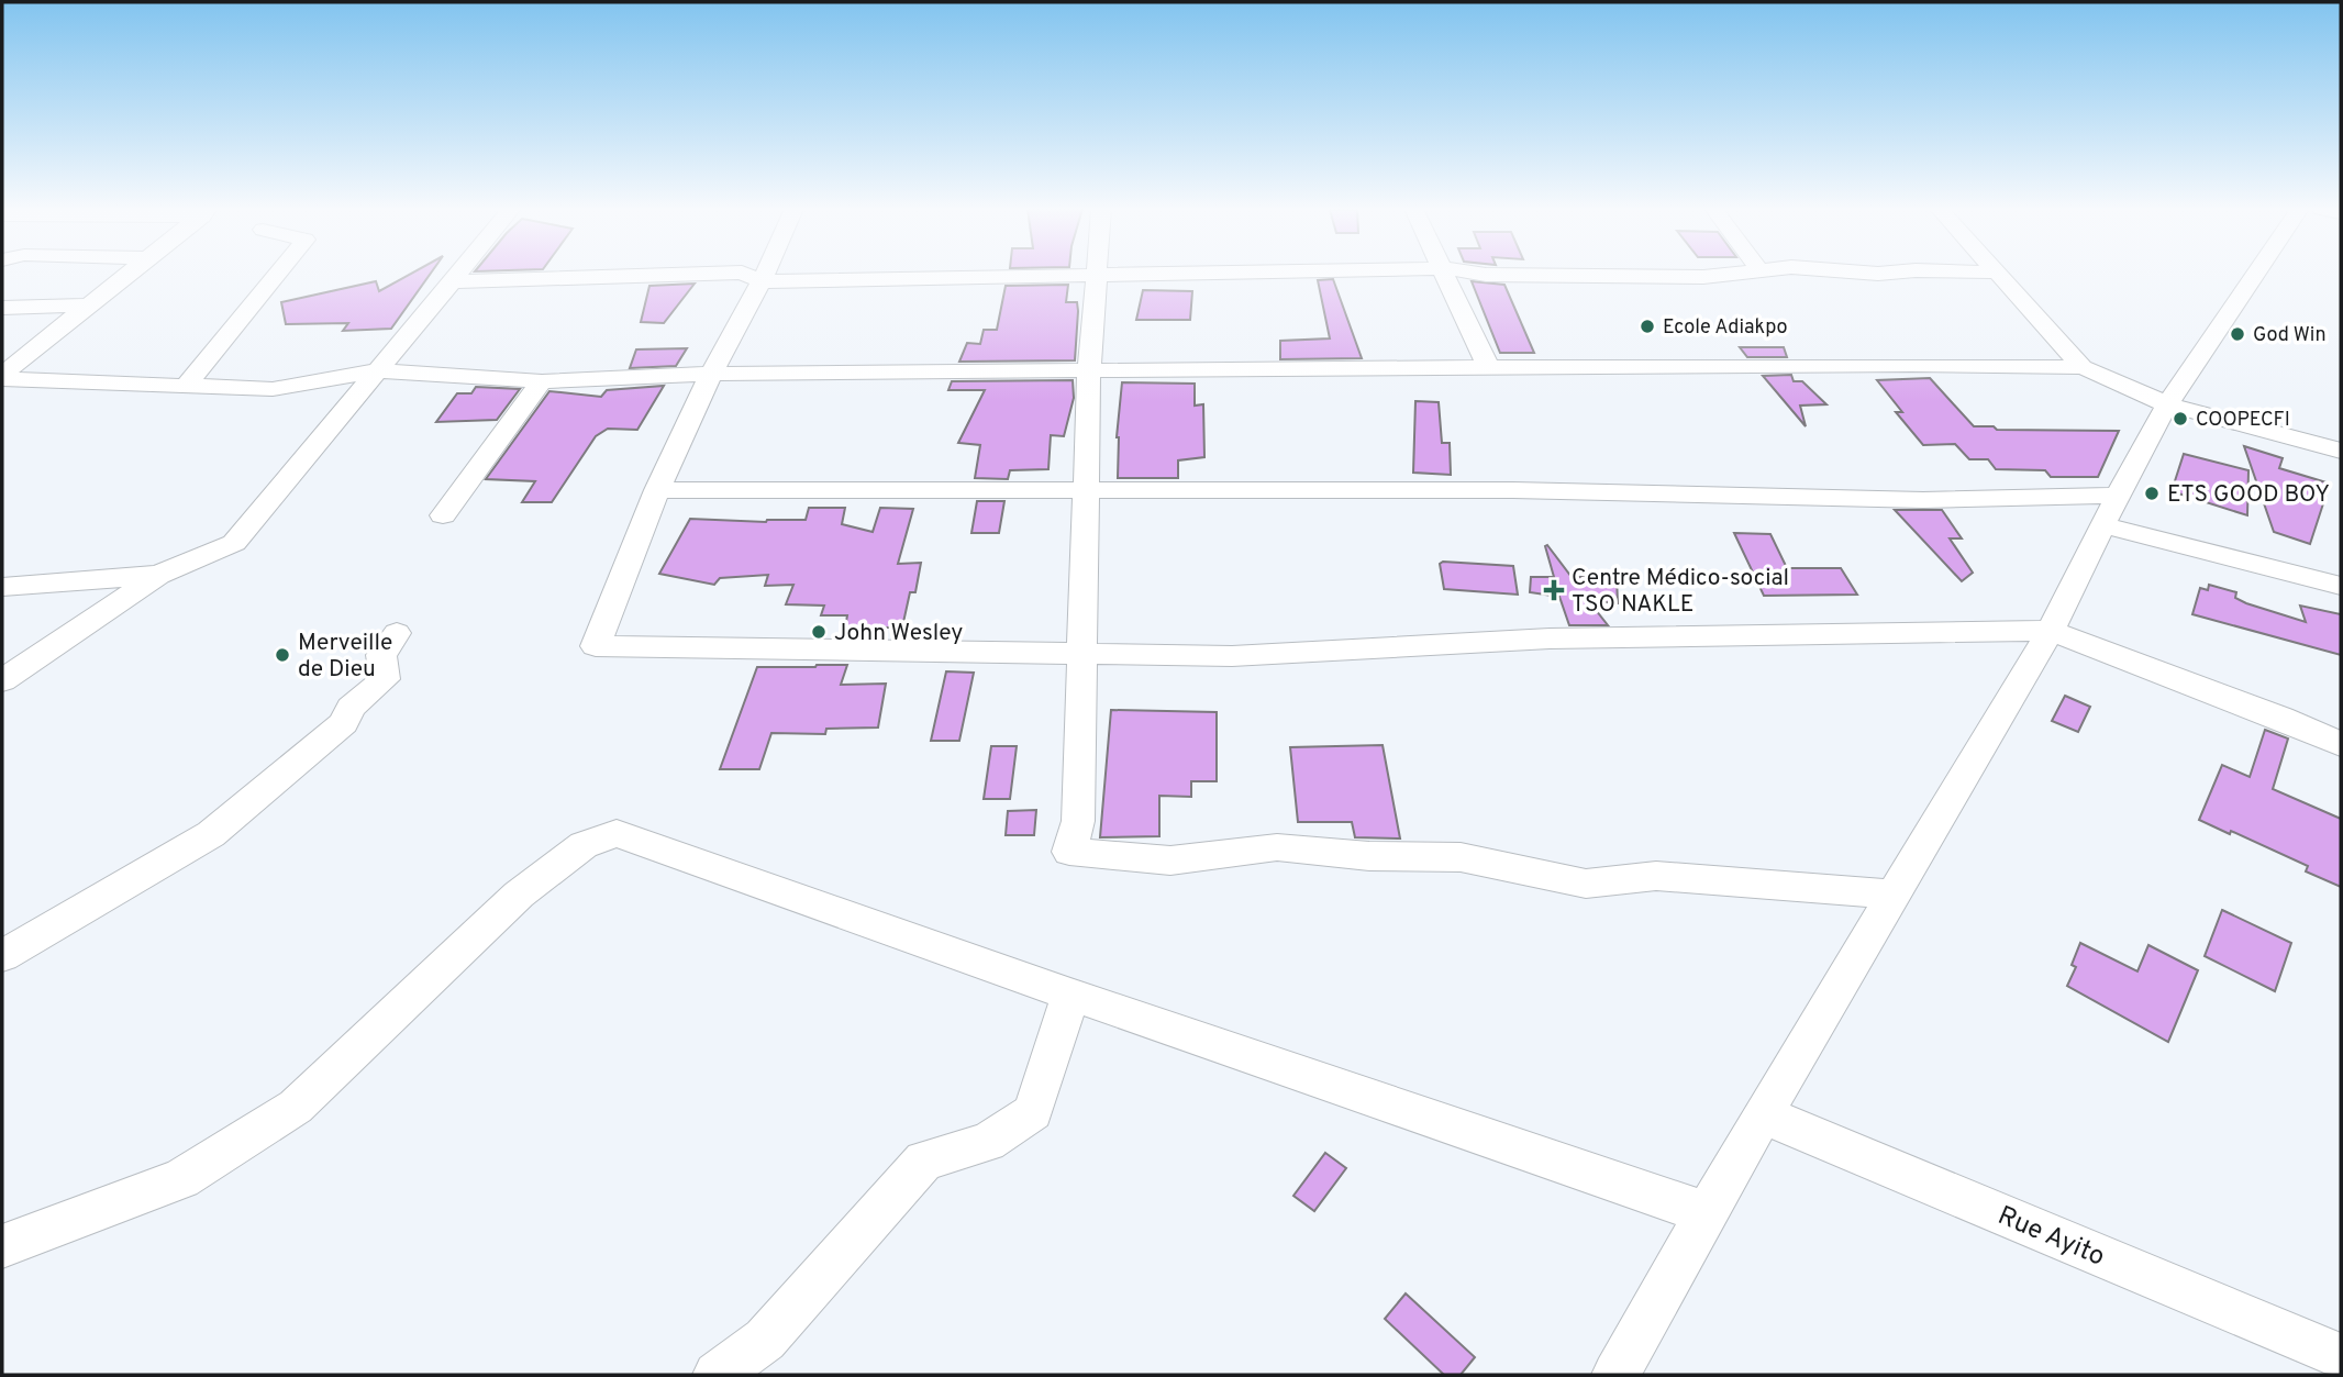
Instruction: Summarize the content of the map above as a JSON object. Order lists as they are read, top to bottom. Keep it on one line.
{"streets":{"street":["Rue Ayito"]},"places":{"other":["Ecole Adiakpo","God Win","COOPECFI","ETS GOOD BOY","John Wesley","Merveille de Dieu"],"health":["Centre Médico-social TSO NAKLE"]}}
